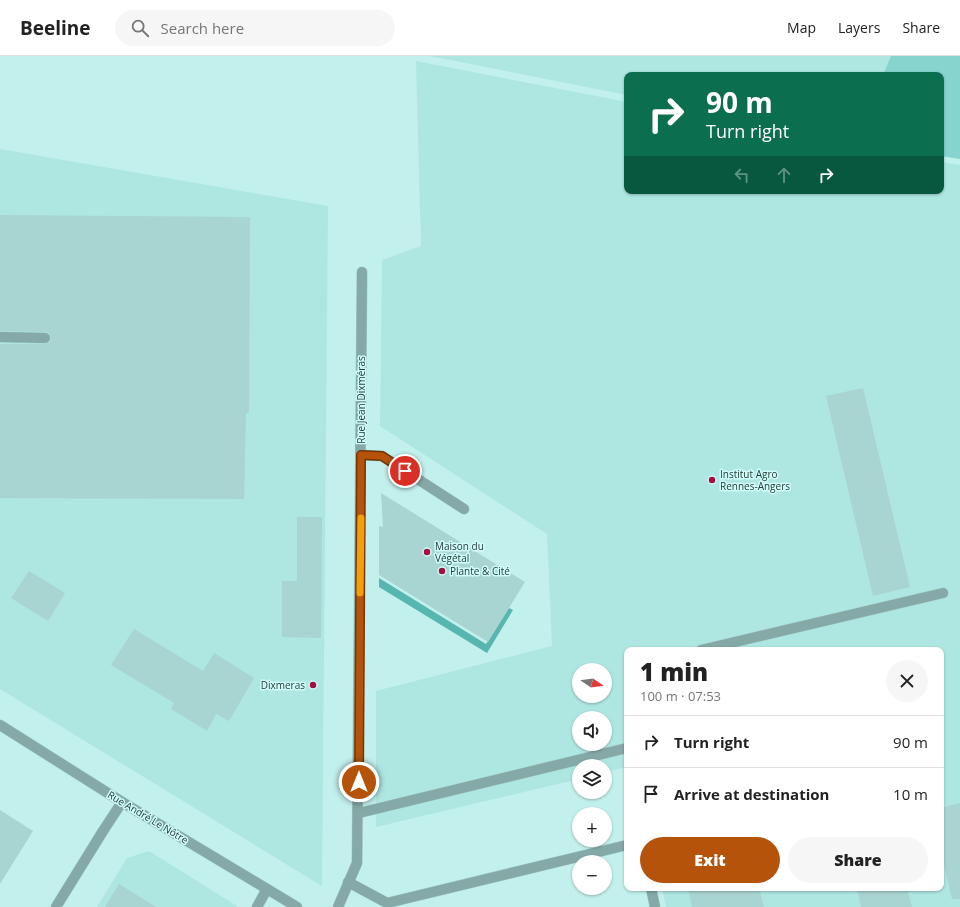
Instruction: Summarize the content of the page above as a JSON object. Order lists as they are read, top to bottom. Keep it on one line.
{"streets":{"street":["Rue Jean Dixméras","Rue André Le Nôtre"]},"places":["Institut Agro Rennes-Angers","Maison du Végétal","Plante & Cité","Dixmeras"],"north":"right","page":{"header":"Beeline","search":"Search here","nav":["Map","Layers","Share"],"turn":["90 m","Turn right"],"heading":["1 min","100 m · 07:53"],"map_buttons":["+","−"],"list":[{"name":"Turn right","value":"90 m"},{"name":"Arrive at destination","value":"10 m"}],"buttons":["Exit","Share"]}}
